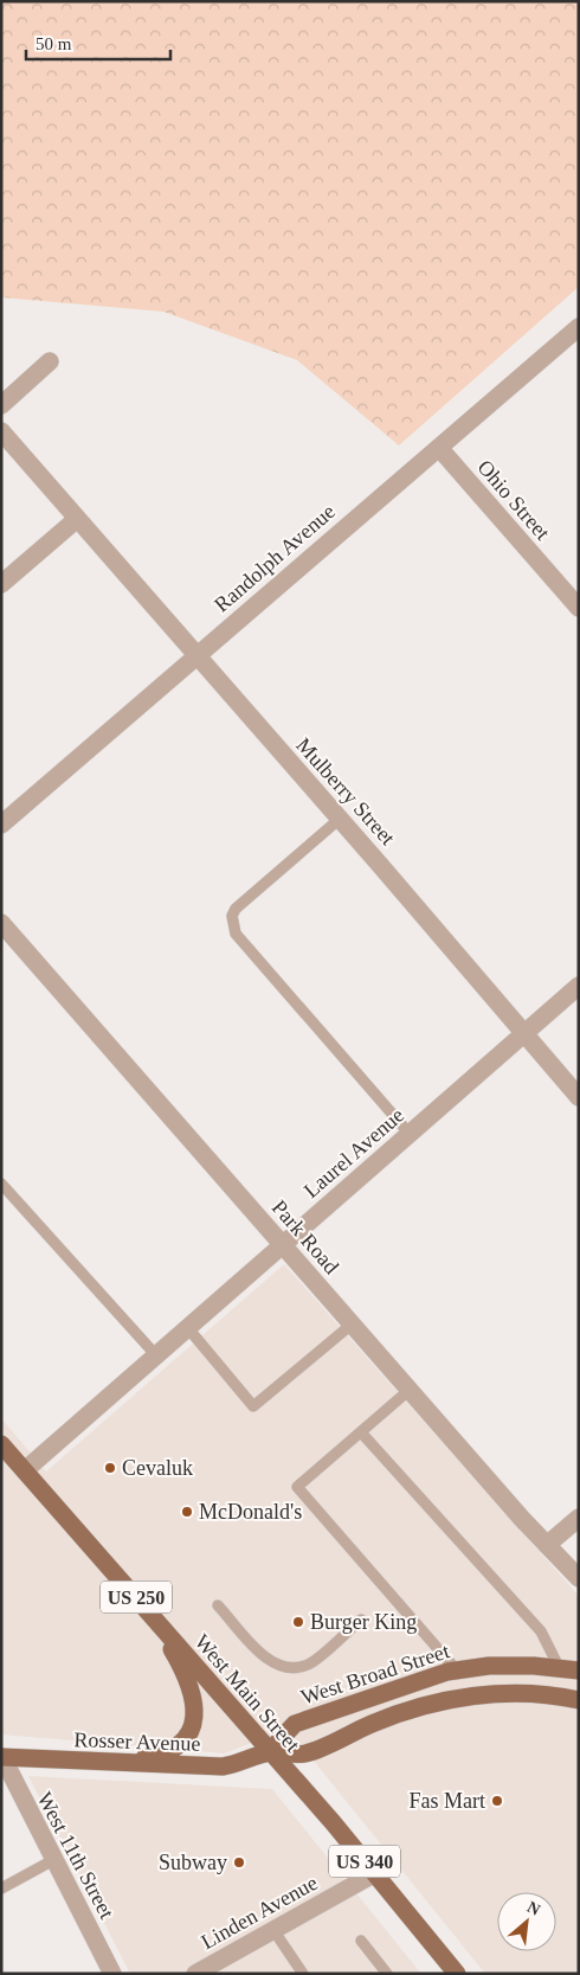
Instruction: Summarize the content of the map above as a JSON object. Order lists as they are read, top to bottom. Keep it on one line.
{"streets":{"main road":["US 250","West Broad Street","West Main Street","Rosser Avenue","US 340"],"street":["Ohio Street","Randolph Avenue","Mulberry Street","Laurel Avenue","Park Road","West 11th Street","Linden Avenue"]},"crossings":[["Ohio Street","Randolph Avenue"],["Randolph Avenue","Mulberry Street"],["Mulberry Street","Laurel Avenue"],["Laurel Avenue","Park Road"],["Laurel Avenue","West Main Street"],["West Broad Street","West Main Street"],["West Broad Street","Rosser Avenue"],["West Main Street","Rosser Avenue"],["West Main Street","Linden Avenue"],["Rosser Avenue","West 11th Street"]],"places":["Cevaluk","McDonald's","Burger King","Fas Mart","Subway"],"scale_bar":"50 m","north":"top right"}
